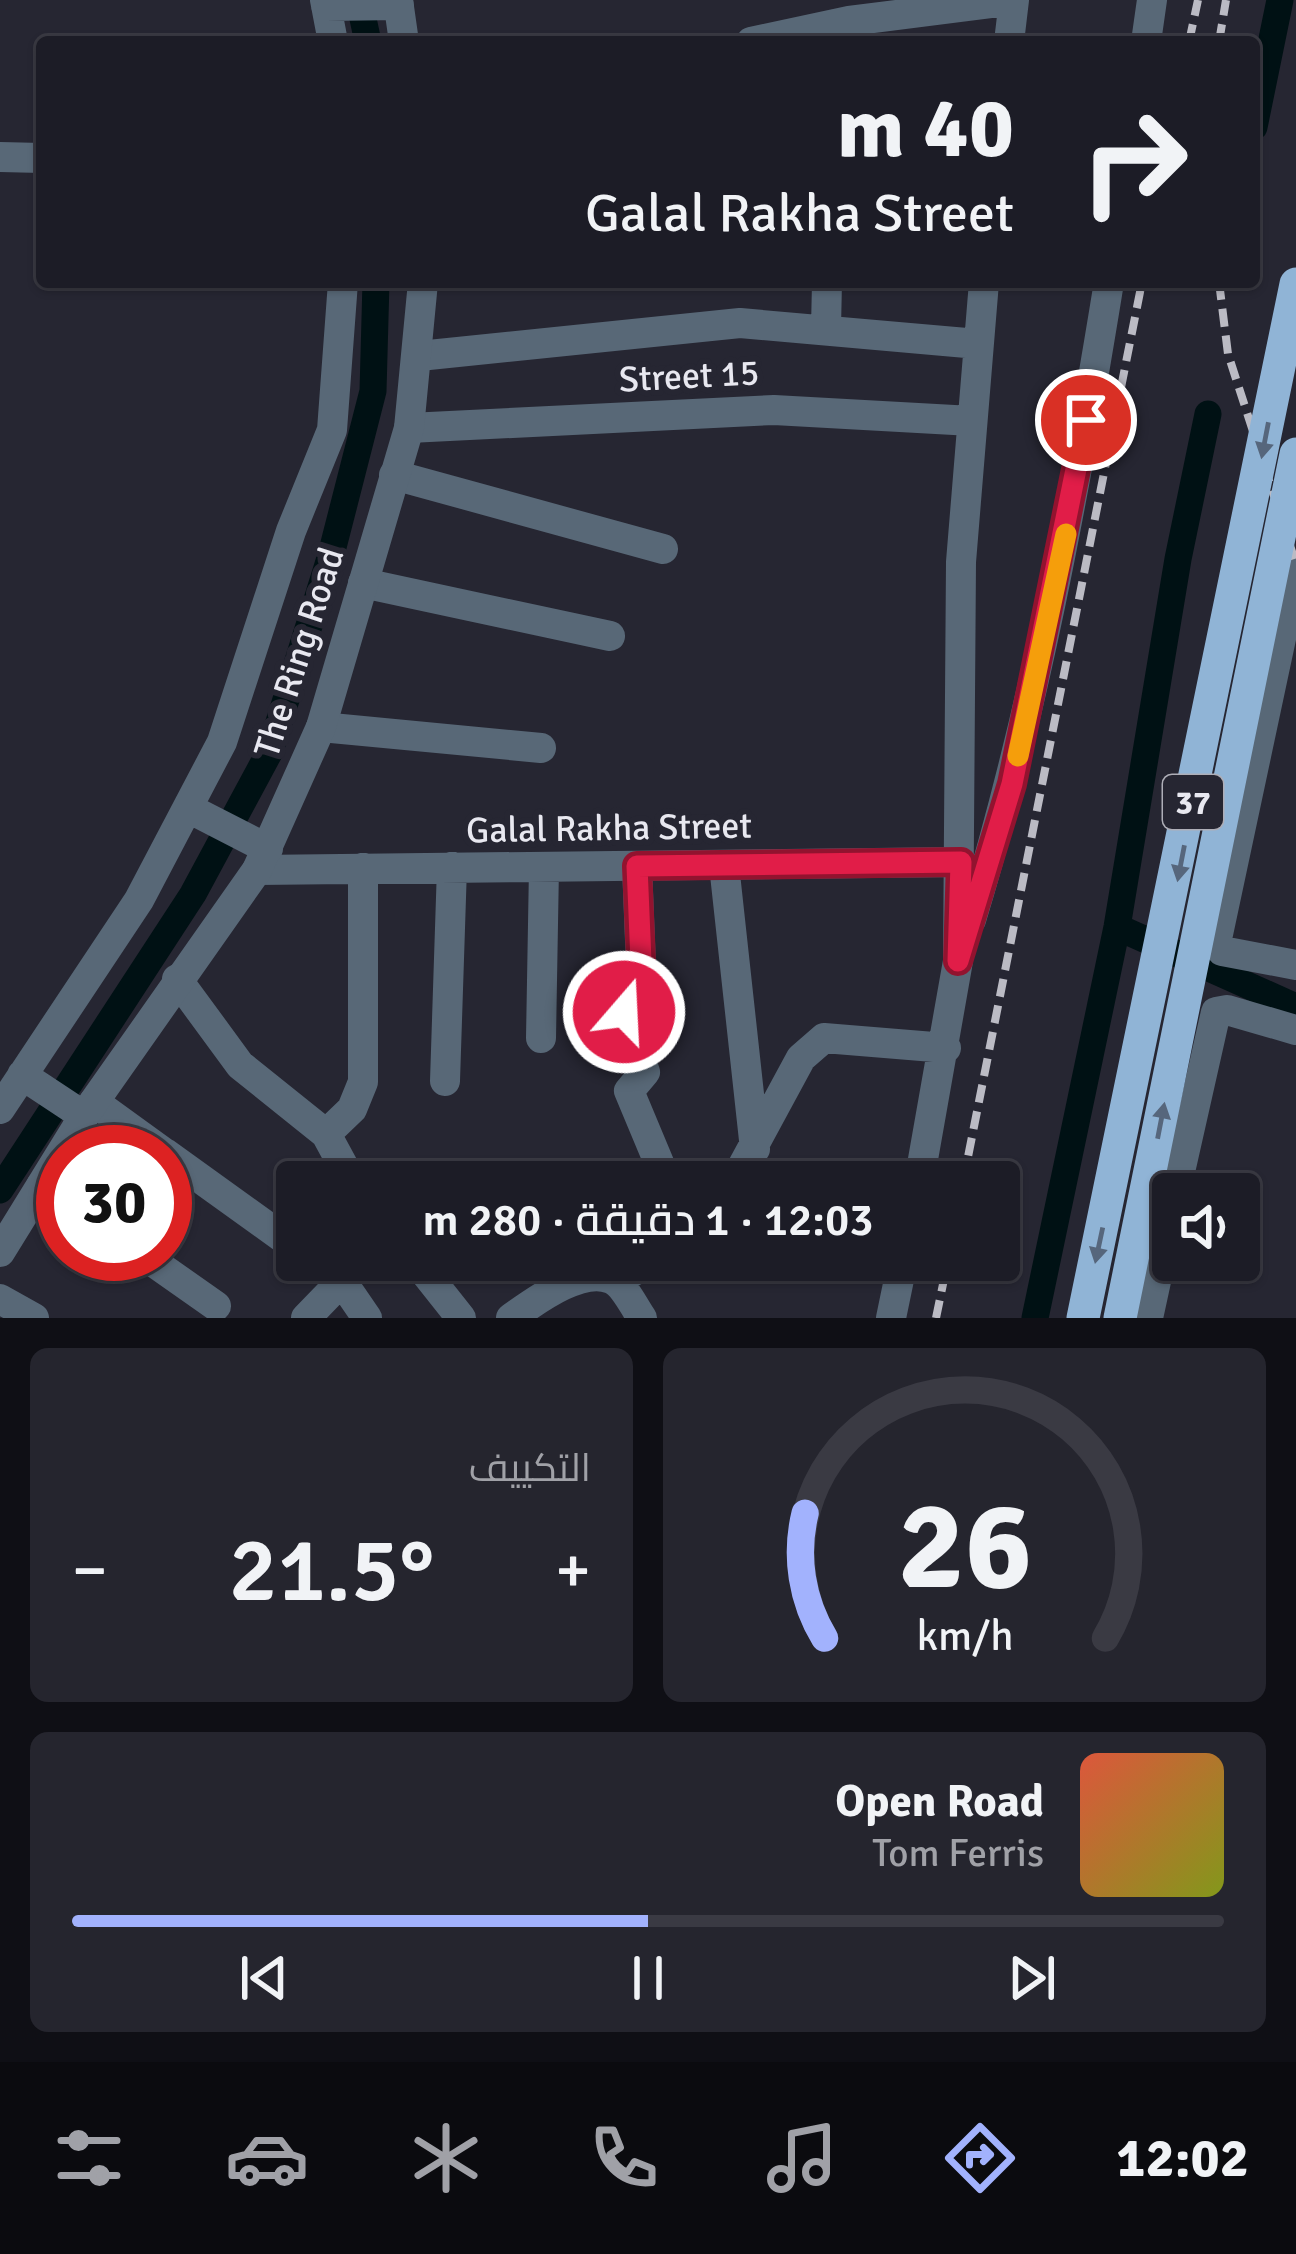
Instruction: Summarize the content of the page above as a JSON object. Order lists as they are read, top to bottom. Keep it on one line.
{"streets":{"highway":["37"],"street":["Street 15","The Ring Road","Galal Rakha Street"]},"crossings":[["Street 15","The Ring Road"],["The Ring Road","Galal Rakha Street"]],"page":{"turn":["40 m","Galal Rakha Street"],"limit":"30","trip":"12:03 · 1 دقيقة · 280 m","tile":"التكييف","heat":["−","21.5°","+"],"song":["Open Road","Tom Ferris"],"tabs":"12:02","gauge":["26","km/h"]}}
